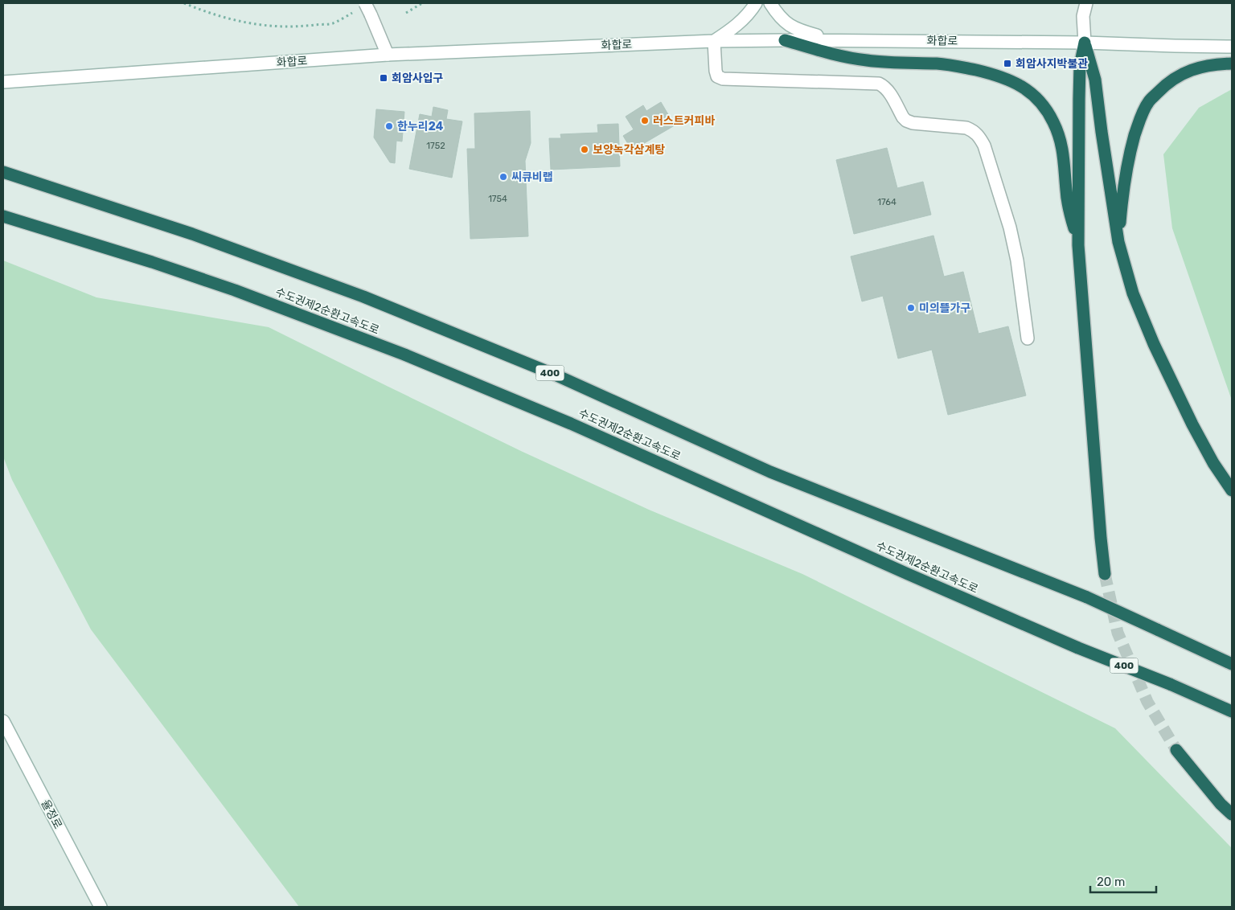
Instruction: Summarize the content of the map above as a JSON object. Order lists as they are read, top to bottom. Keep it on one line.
{"streets":{"highway":["수도권제2순환고속도로","400"],"main road":["화합로","율정로"]},"places":{"transit":["회암사지박불관","회암사입구"],"other":["러스트커피바","한누리24","보양녹각삼계탕","씨큐비랩","미의뜰가구"]},"house_numbers":["1752","1754","1764"],"scale_bar":"20 m"}
